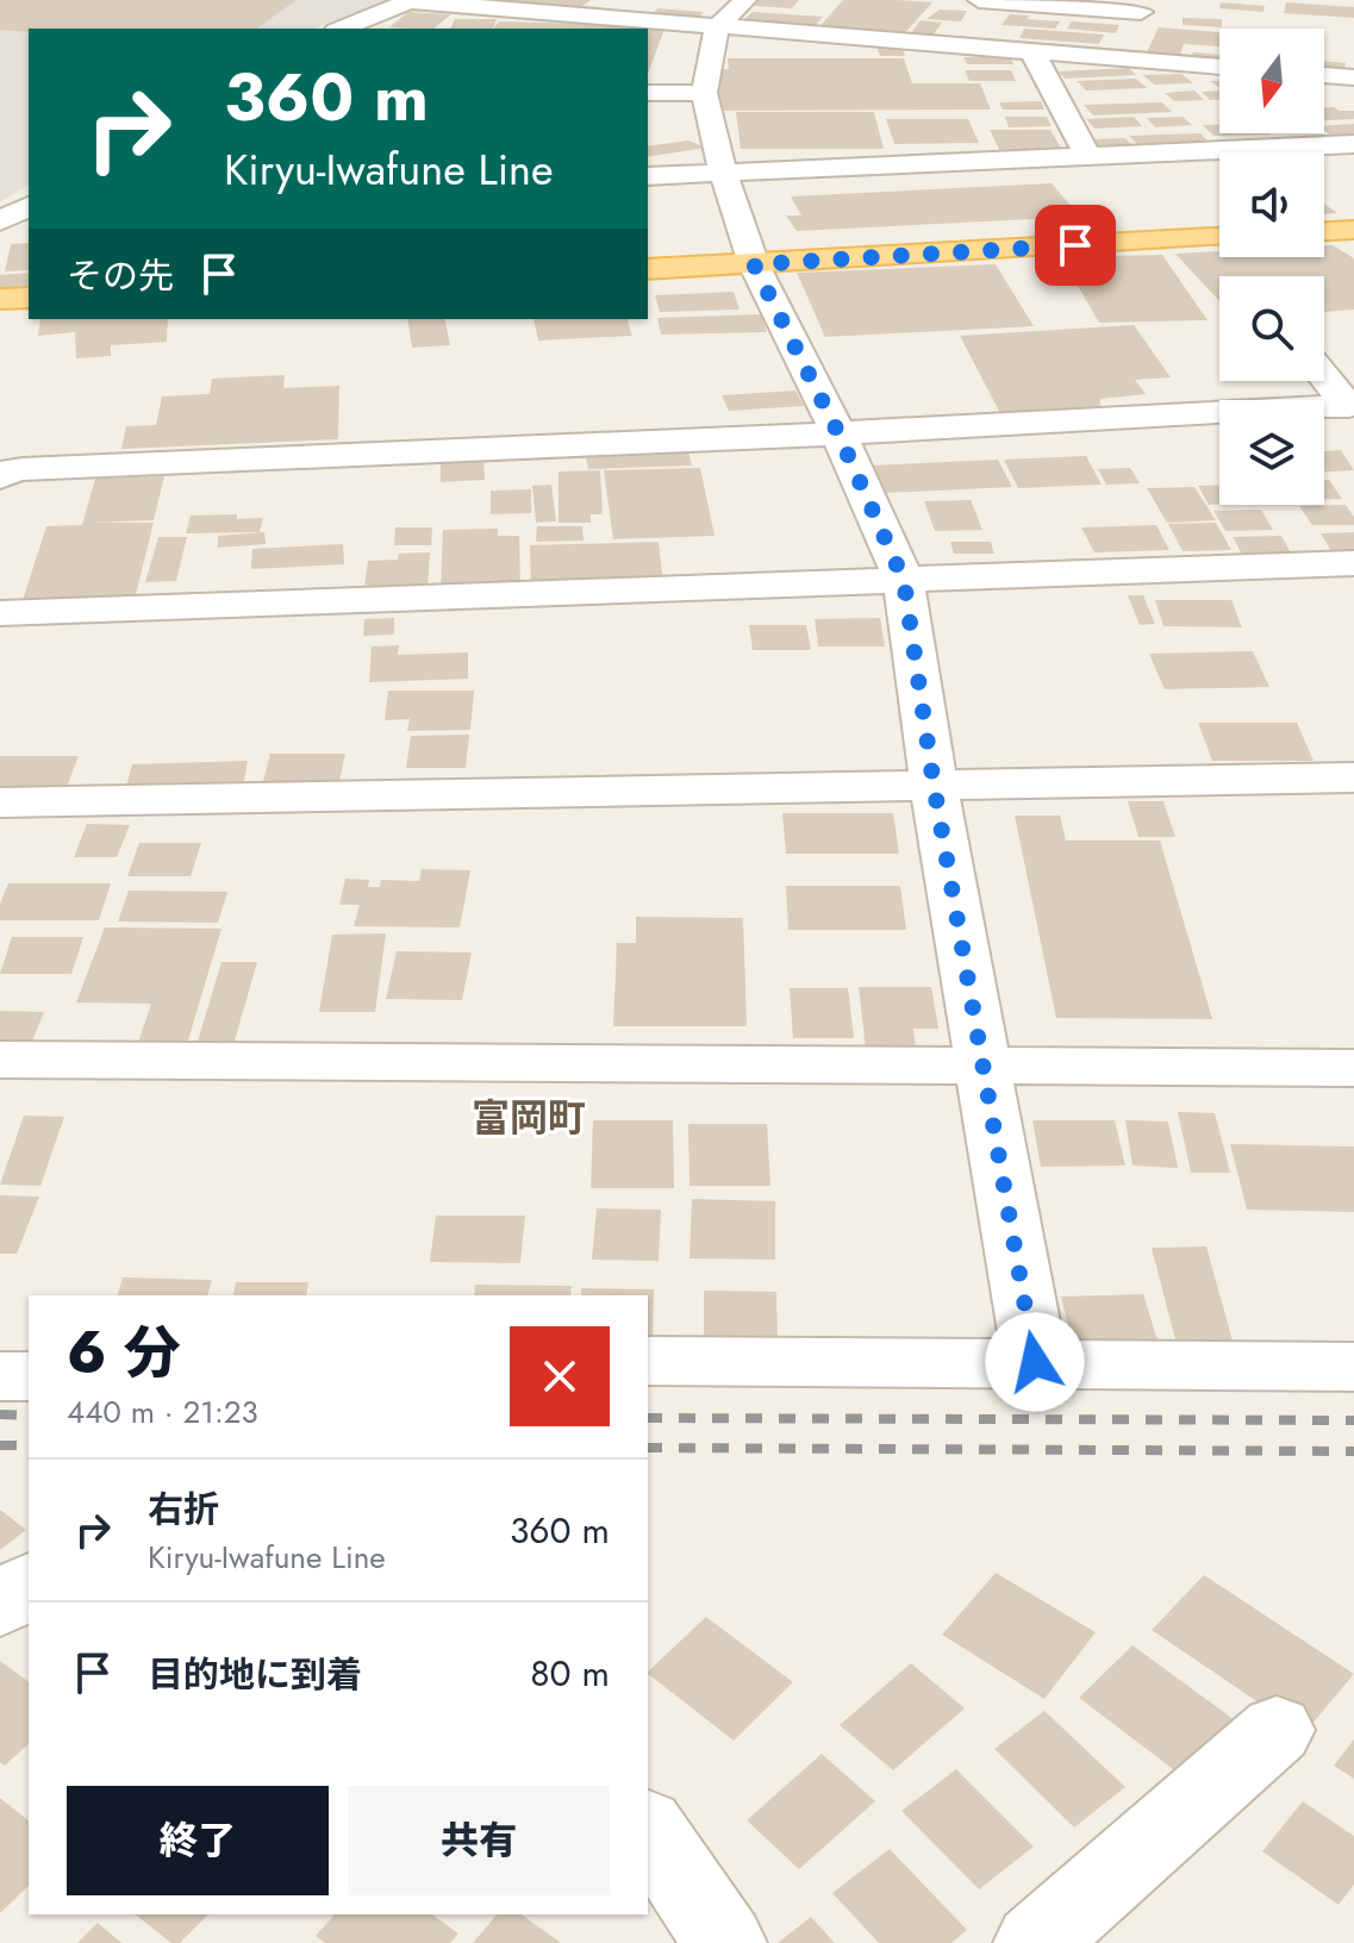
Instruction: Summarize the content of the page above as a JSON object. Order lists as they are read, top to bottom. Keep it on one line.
{"districts":["富岡町"],"north":"bottom","page":{"turn":["360 m","Kiryu-Iwafune Line"],"then":"その先","heading":["6 分","440 m · 21:23"],"list":[{"name":"右折","note":"Kiryu-Iwafune Line","value":"360 m"},{"name":"目的地に到着","value":"80 m"}],"buttons":["終了","共有"]}}
